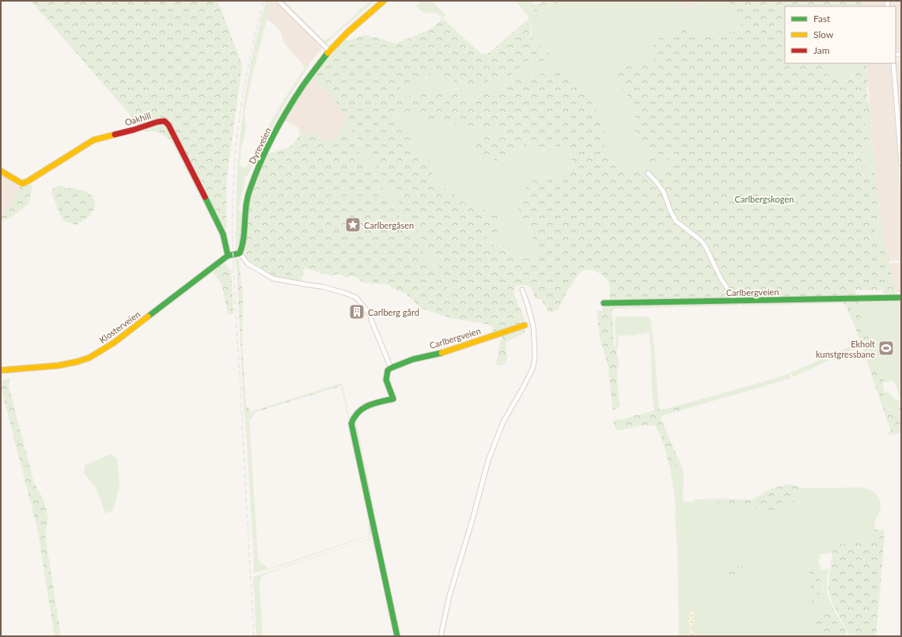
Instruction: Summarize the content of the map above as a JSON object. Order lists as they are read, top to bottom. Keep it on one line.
{"streets":{"street":["Oakhill","Dyreveien","Carlbergveien","Klosterveien"]},"crossings":[["Oakhill","Klosterveien"]],"parks":["Carlbergskogen"],"places":{"place":["Carlbergåsen"],"building":["Carlberg gård"],"sports":["Ekholt kunstgressbane"]},"legend":["Fast","Slow","Jam"]}
